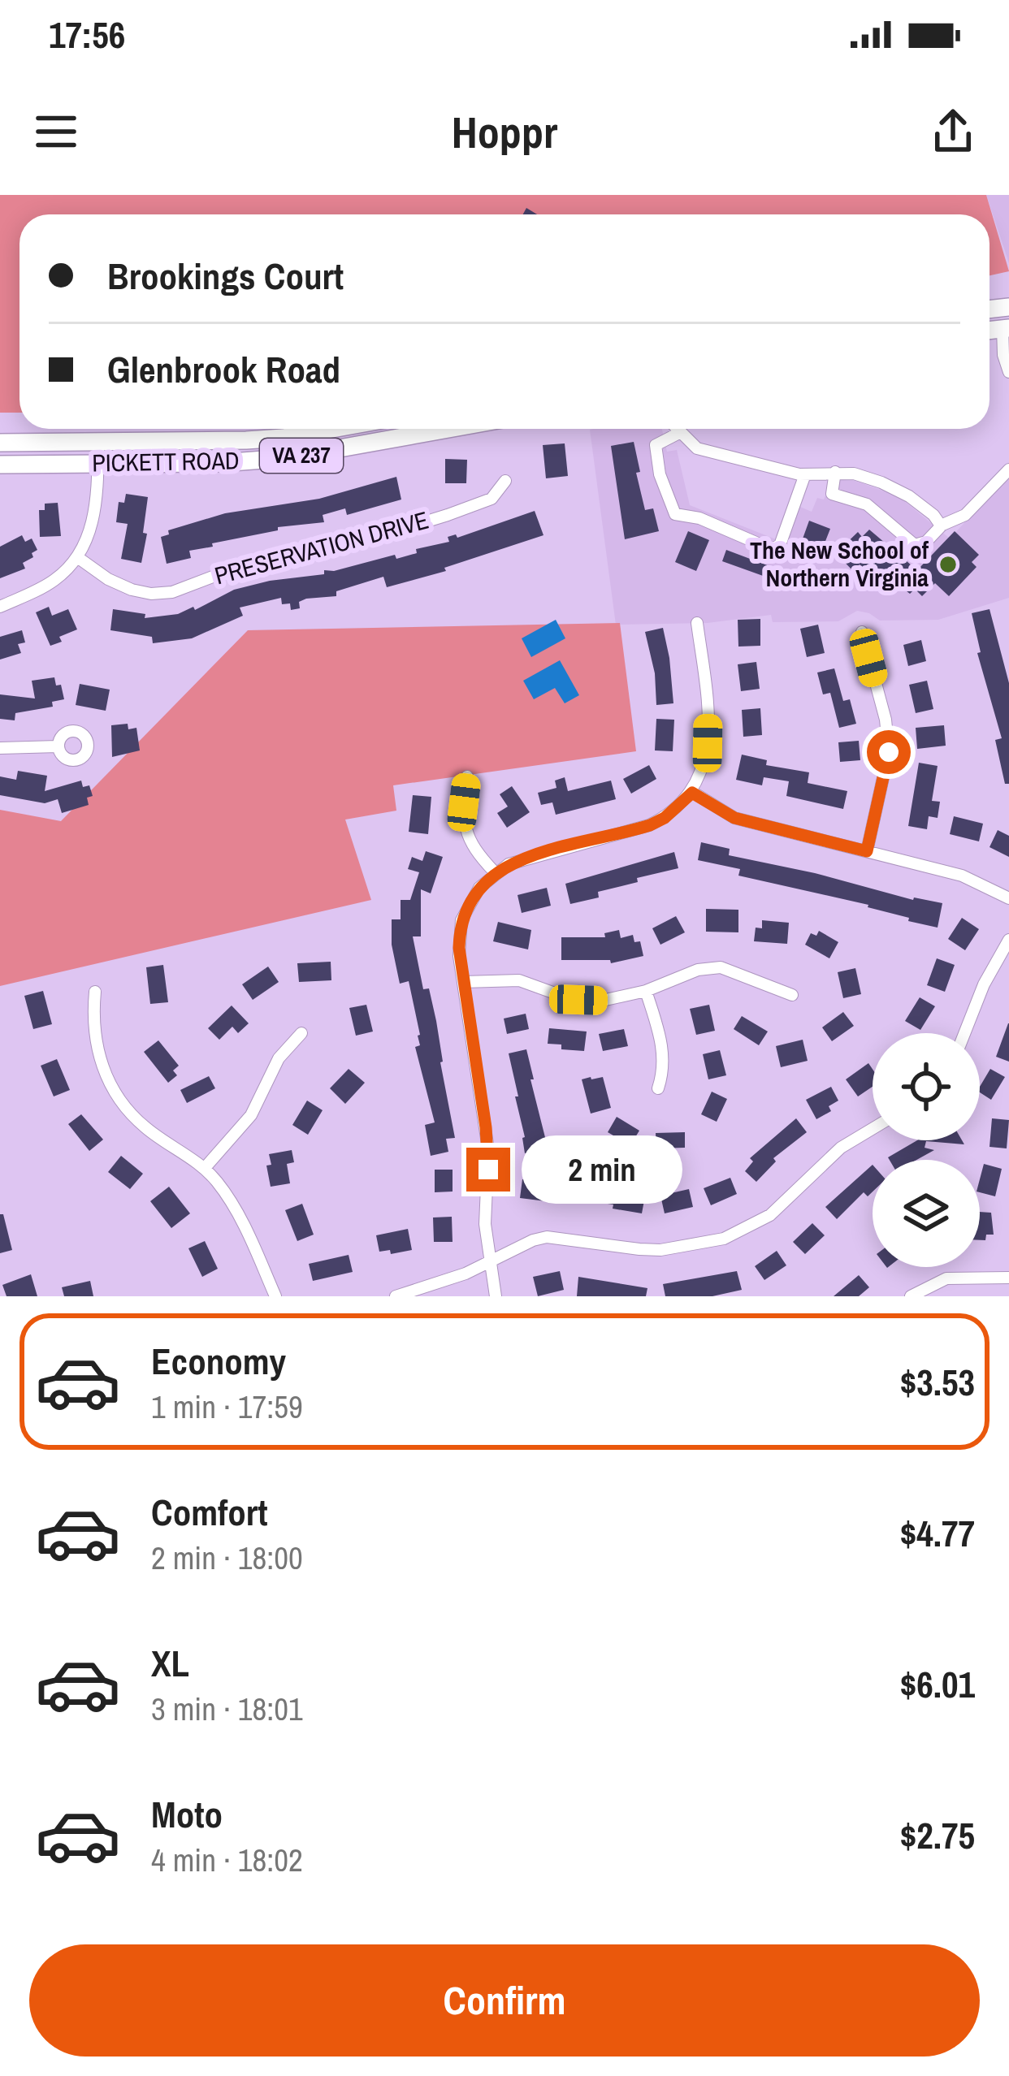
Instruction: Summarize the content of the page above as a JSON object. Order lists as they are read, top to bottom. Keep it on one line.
{"streets":{"main road":["VA 237","PICKETT ROAD"],"street":["PRESERVATION DRIVE"]},"places":["The New School of Northern Virginia"],"page":{"status":"17:56","header":"Hoppr","banner":["Brookings Court","Glenbrook Road"],"bubble":"2 min","list":[{"name":"Economy","note":"1 min · 17:59","value":"$3.53"},{"name":"Comfort","note":"2 min · 18:00","value":"$4.77"},{"name":"XL","note":"3 min · 18:01","value":"$6.01"},{"name":"Moto","note":"4 min · 18:02","value":"$2.75"}],"buttons":"Confirm"}}
